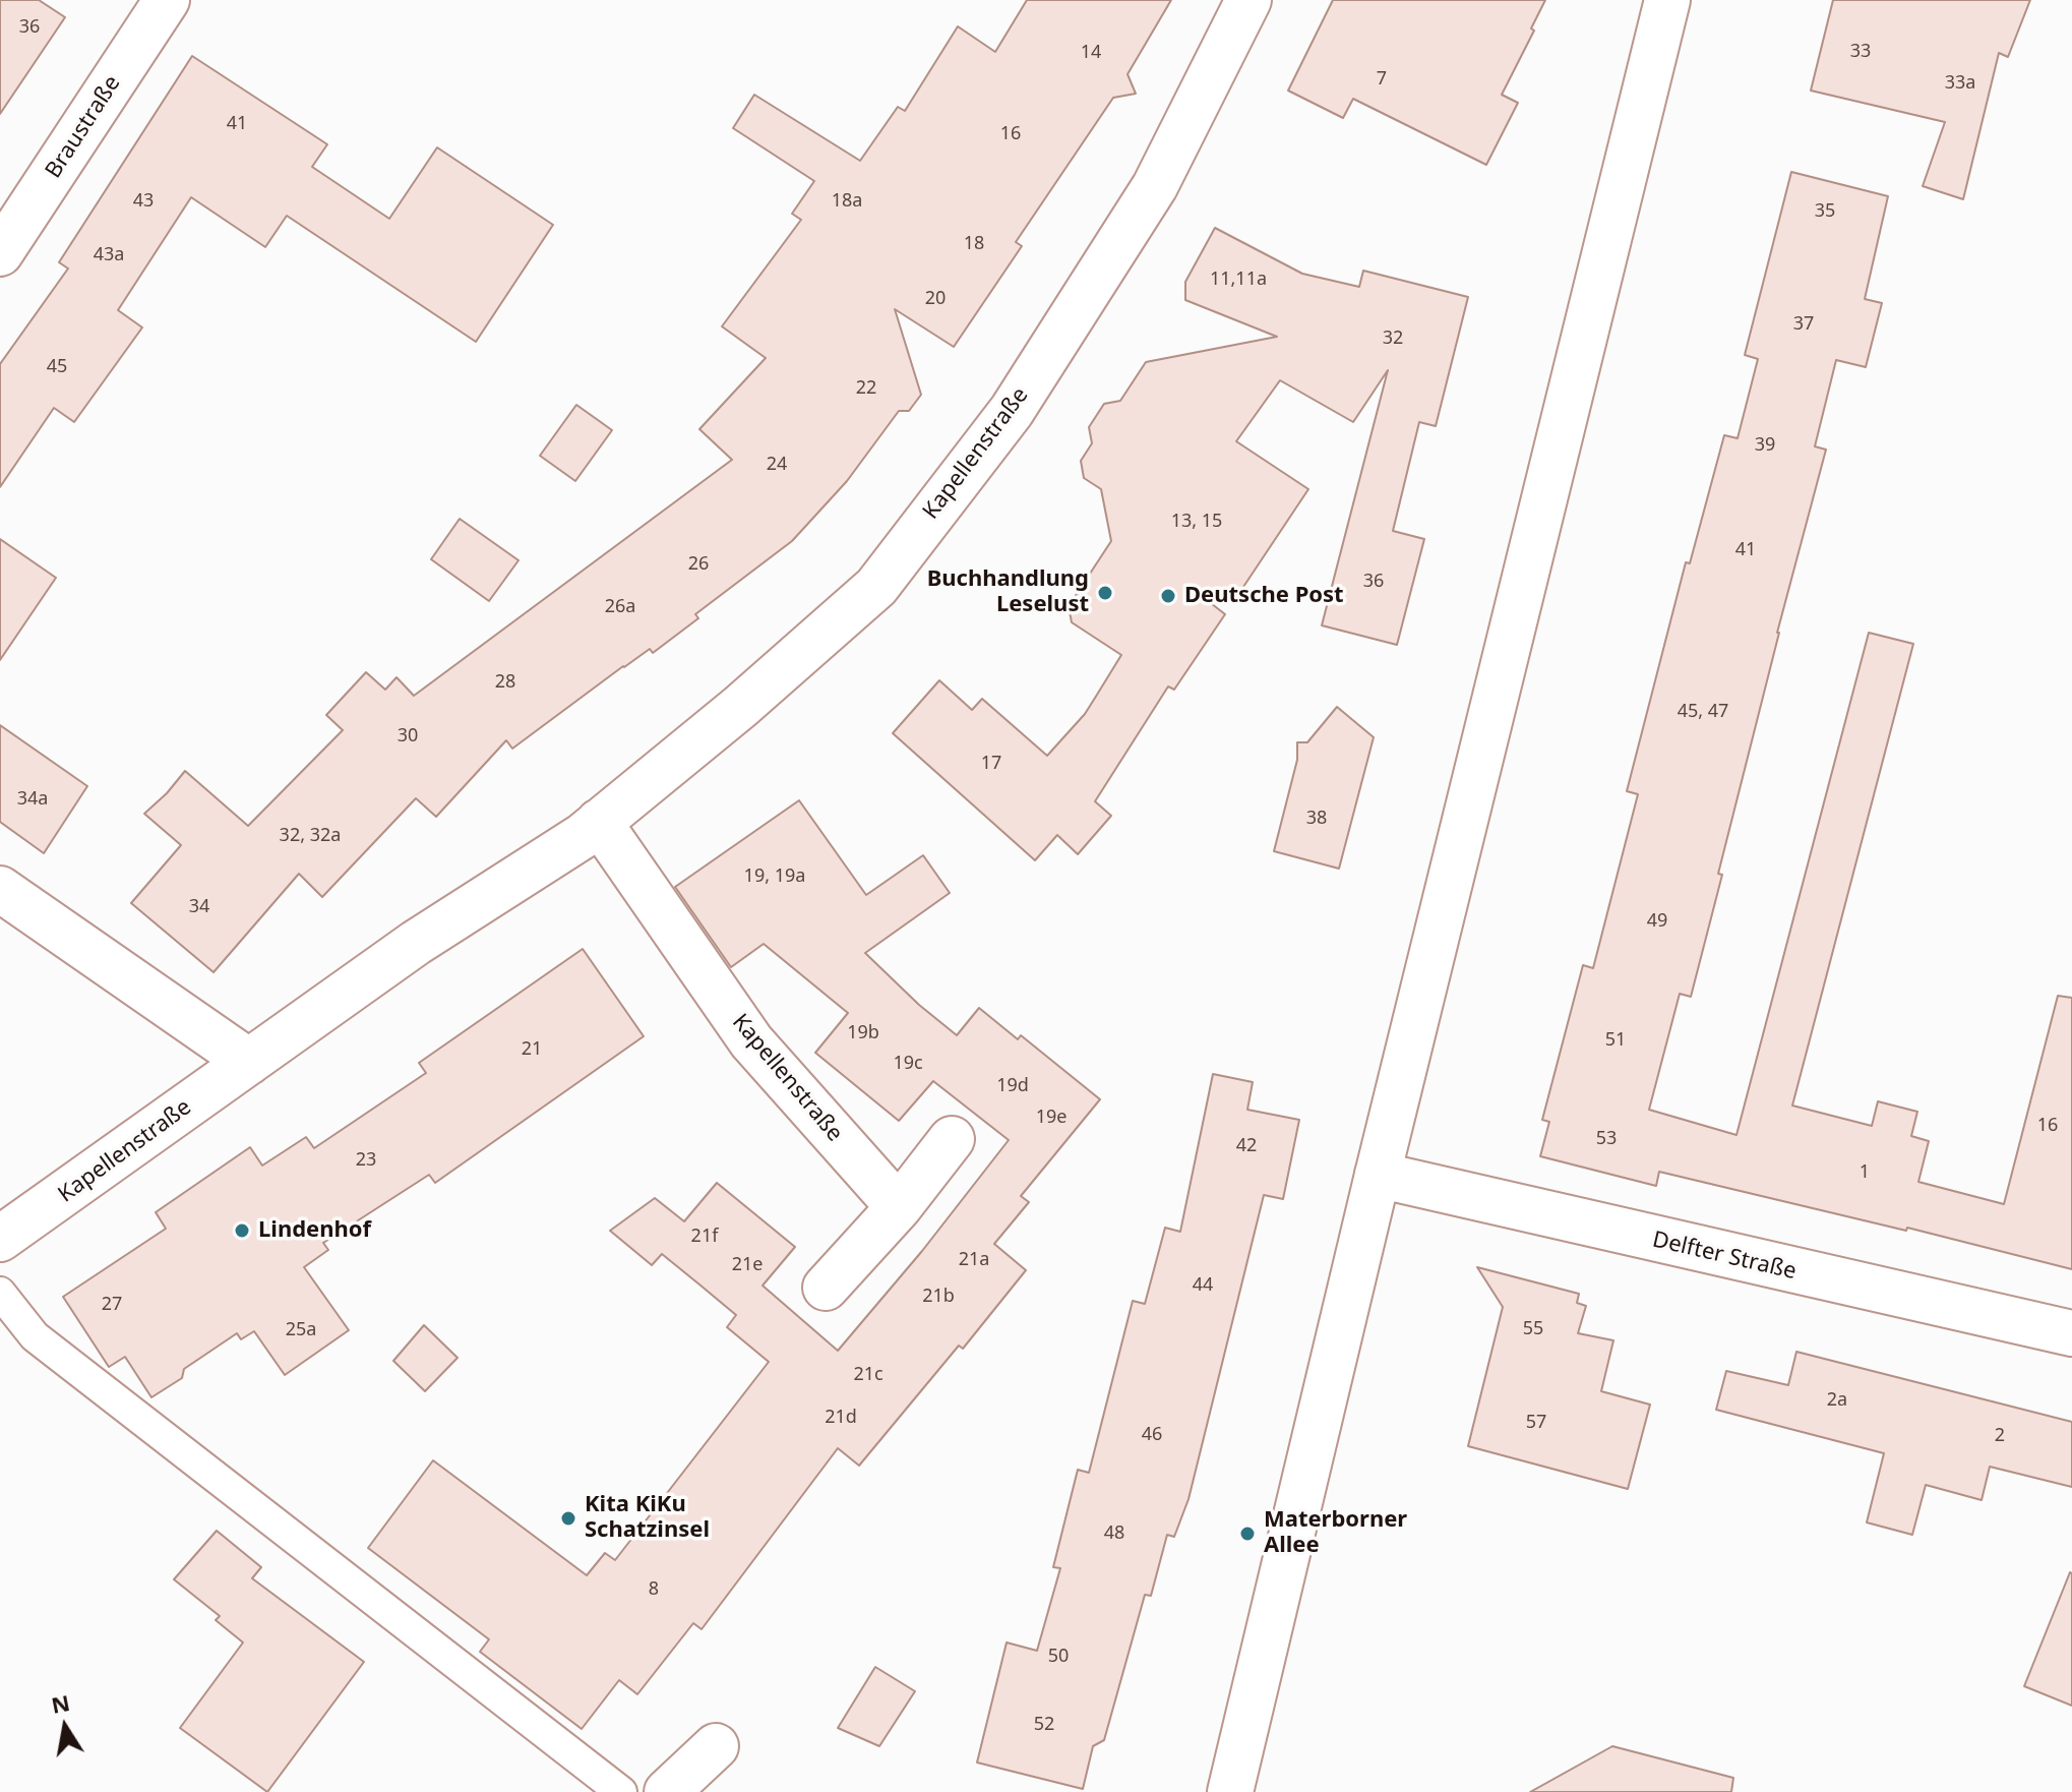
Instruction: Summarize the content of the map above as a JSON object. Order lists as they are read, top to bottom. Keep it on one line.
{"streets":{"street":["Braustraße","Kapellenstraße","Delfter Straße"]},"places":["Buchhandlung Leselust","Deutsche Post","Lindenhof","Kita KiKu Schatzinsel","Materborner Allee"],"house_numbers":["36","33","14","7","33a","41","16","43","18a","35","18","43a","11,11a","20","37","32","45","22","39","24","13, 15","41","26","36","26a","28","45, 47","30","17","34a","38","32, 32a","19, 19a","34","49","19b","51","21","19c","19d","19e","16","53","42","23","1","21f","21a","21e","44","21b","27","55","25a","21c","2a","21d","57","46","2","48","8","50","52"],"north":"top"}
